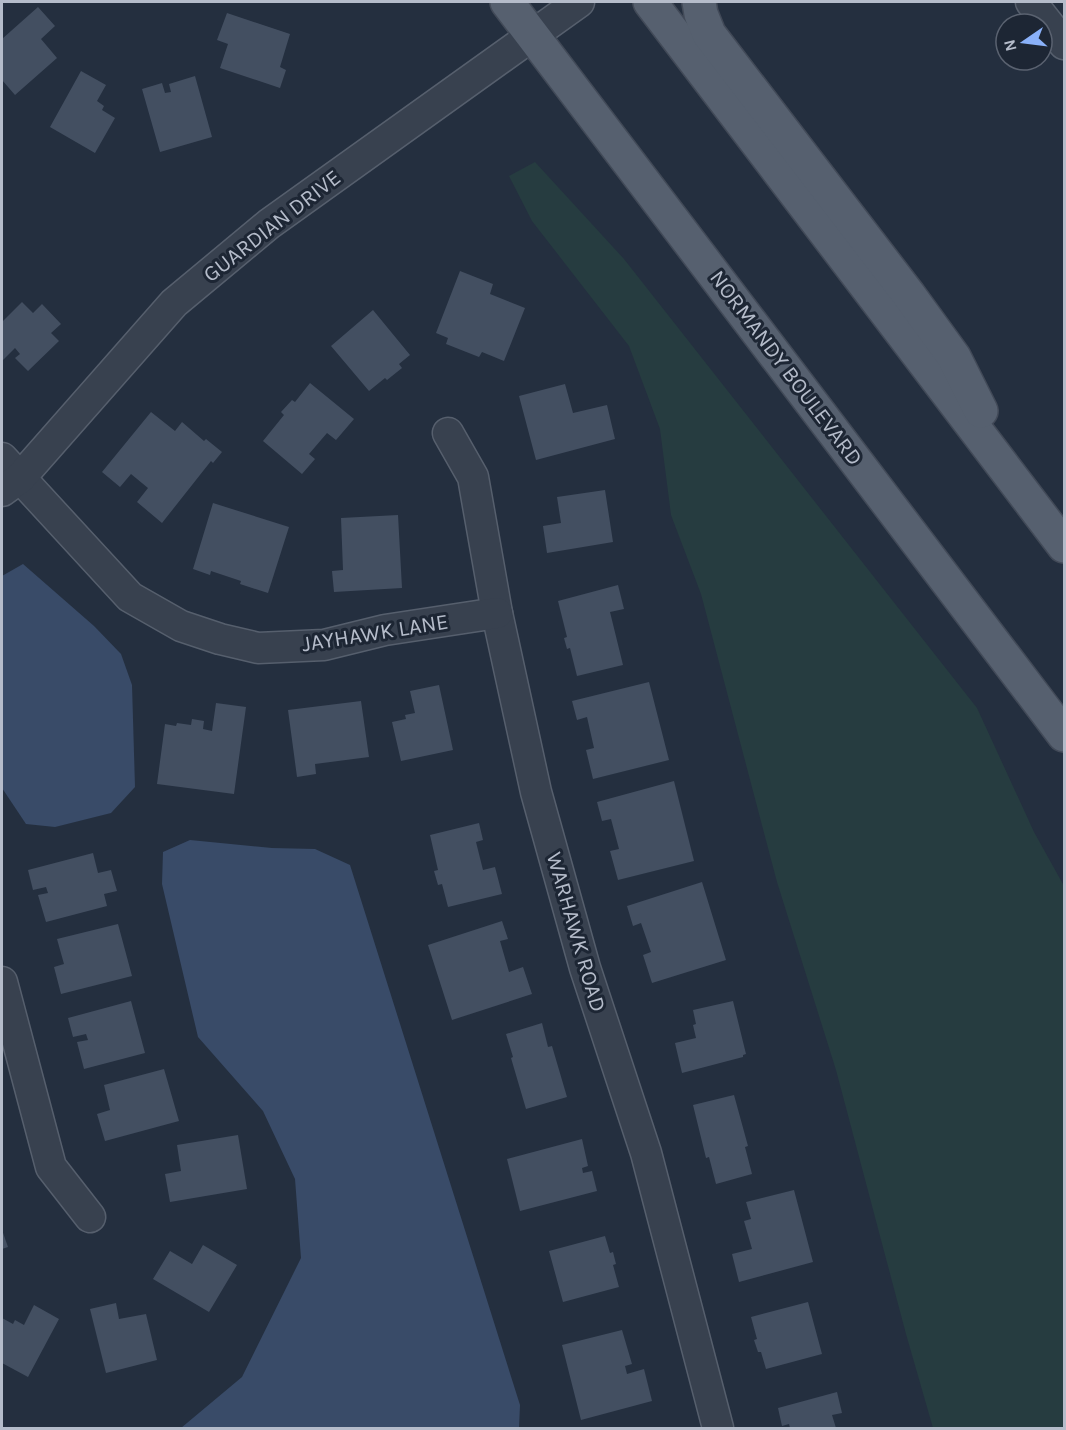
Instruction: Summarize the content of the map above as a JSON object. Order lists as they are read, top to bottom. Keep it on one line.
{"streets":{"main road":["NORMANDY BOULEVARD"],"street":["GUARDIAN DRIVE","JAYHAWK LANE","WARHAWK ROAD"]},"crossings":[["GUARDIAN DRIVE","NORMANDY BOULEVARD"],["GUARDIAN DRIVE","JAYHAWK LANE"],["JAYHAWK LANE","WARHAWK ROAD"]],"north":"left"}
